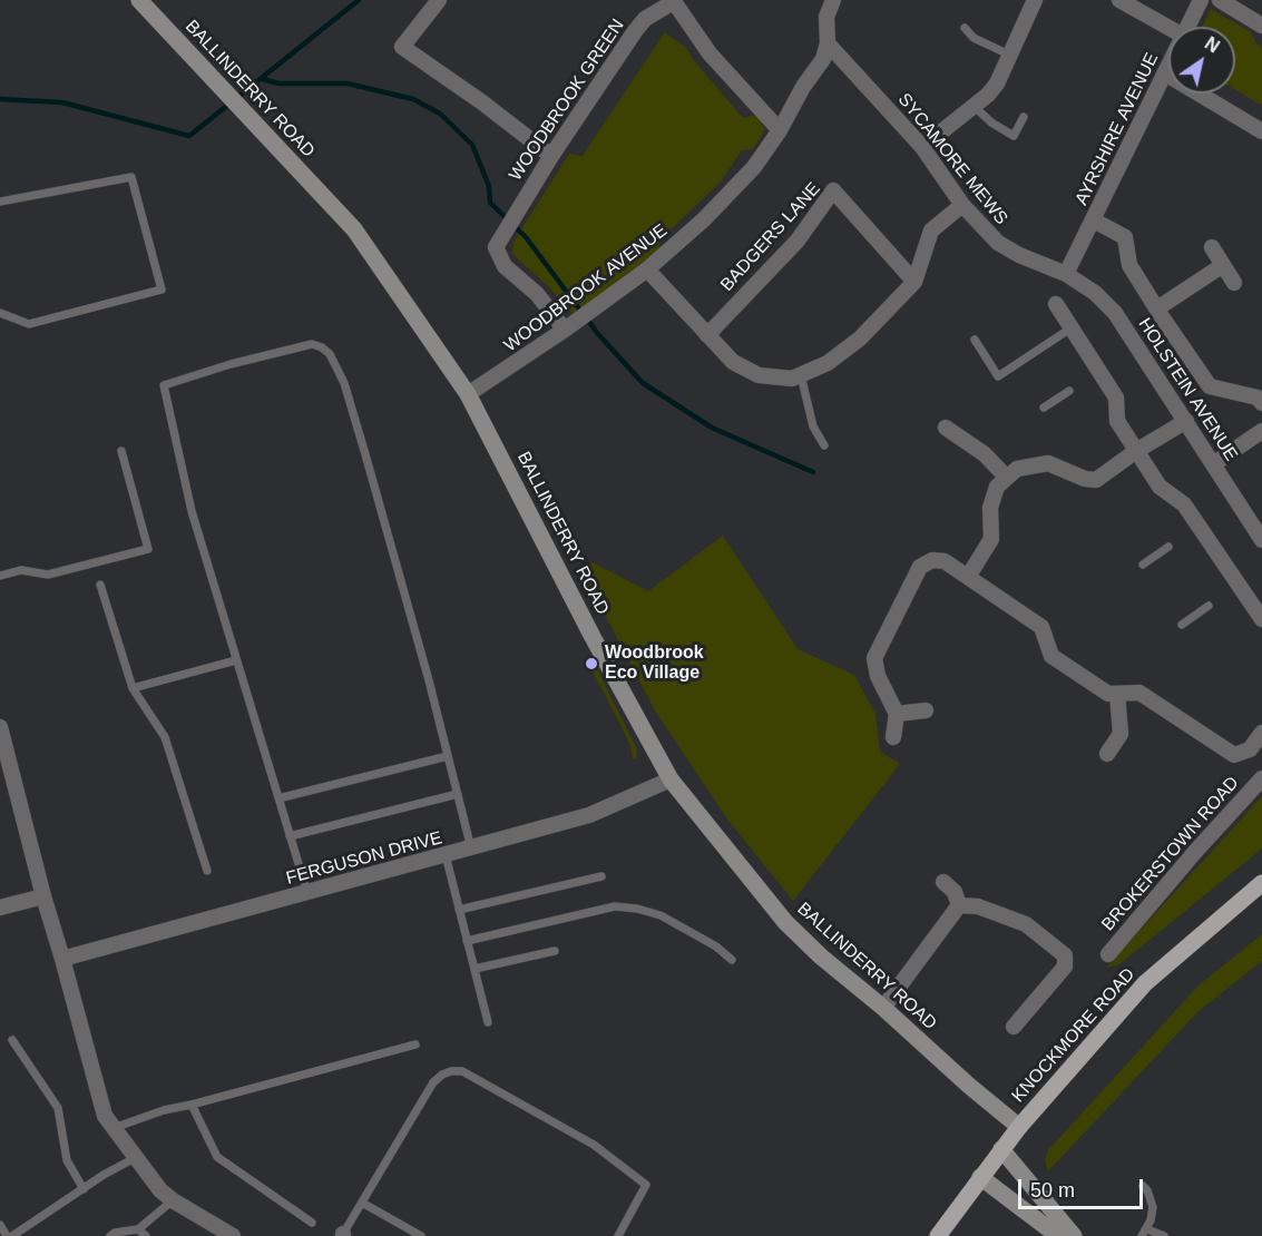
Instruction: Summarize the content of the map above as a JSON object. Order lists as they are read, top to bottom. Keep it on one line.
{"streets":{"main road":["BALLINDERRY ROAD","KNOCKMORE ROAD"],"street":["WOODBROOK GREEN","AYRSHIRE AVENUE","SYCAMORE MEWS","BADGERS LANE","WOODBROOK AVENUE","HOLSTEIN AVENUE","BROKERSTOWN ROAD","FERGUSON DRIVE"]},"crossings":[["BALLINDERRY ROAD","WOODBROOK AVENUE"],["BALLINDERRY ROAD","FERGUSON DRIVE"],["BALLINDERRY ROAD","KNOCKMORE ROAD"],["WOODBROOK GREEN","WOODBROOK AVENUE"],["AYRSHIRE AVENUE","SYCAMORE MEWS"],["AYRSHIRE AVENUE","HOLSTEIN AVENUE"],["SYCAMORE MEWS","WOODBROOK AVENUE"],["SYCAMORE MEWS","HOLSTEIN AVENUE"]],"places":["Woodbrook Eco Village"],"scale_bar":"50 m","north":"top right"}
